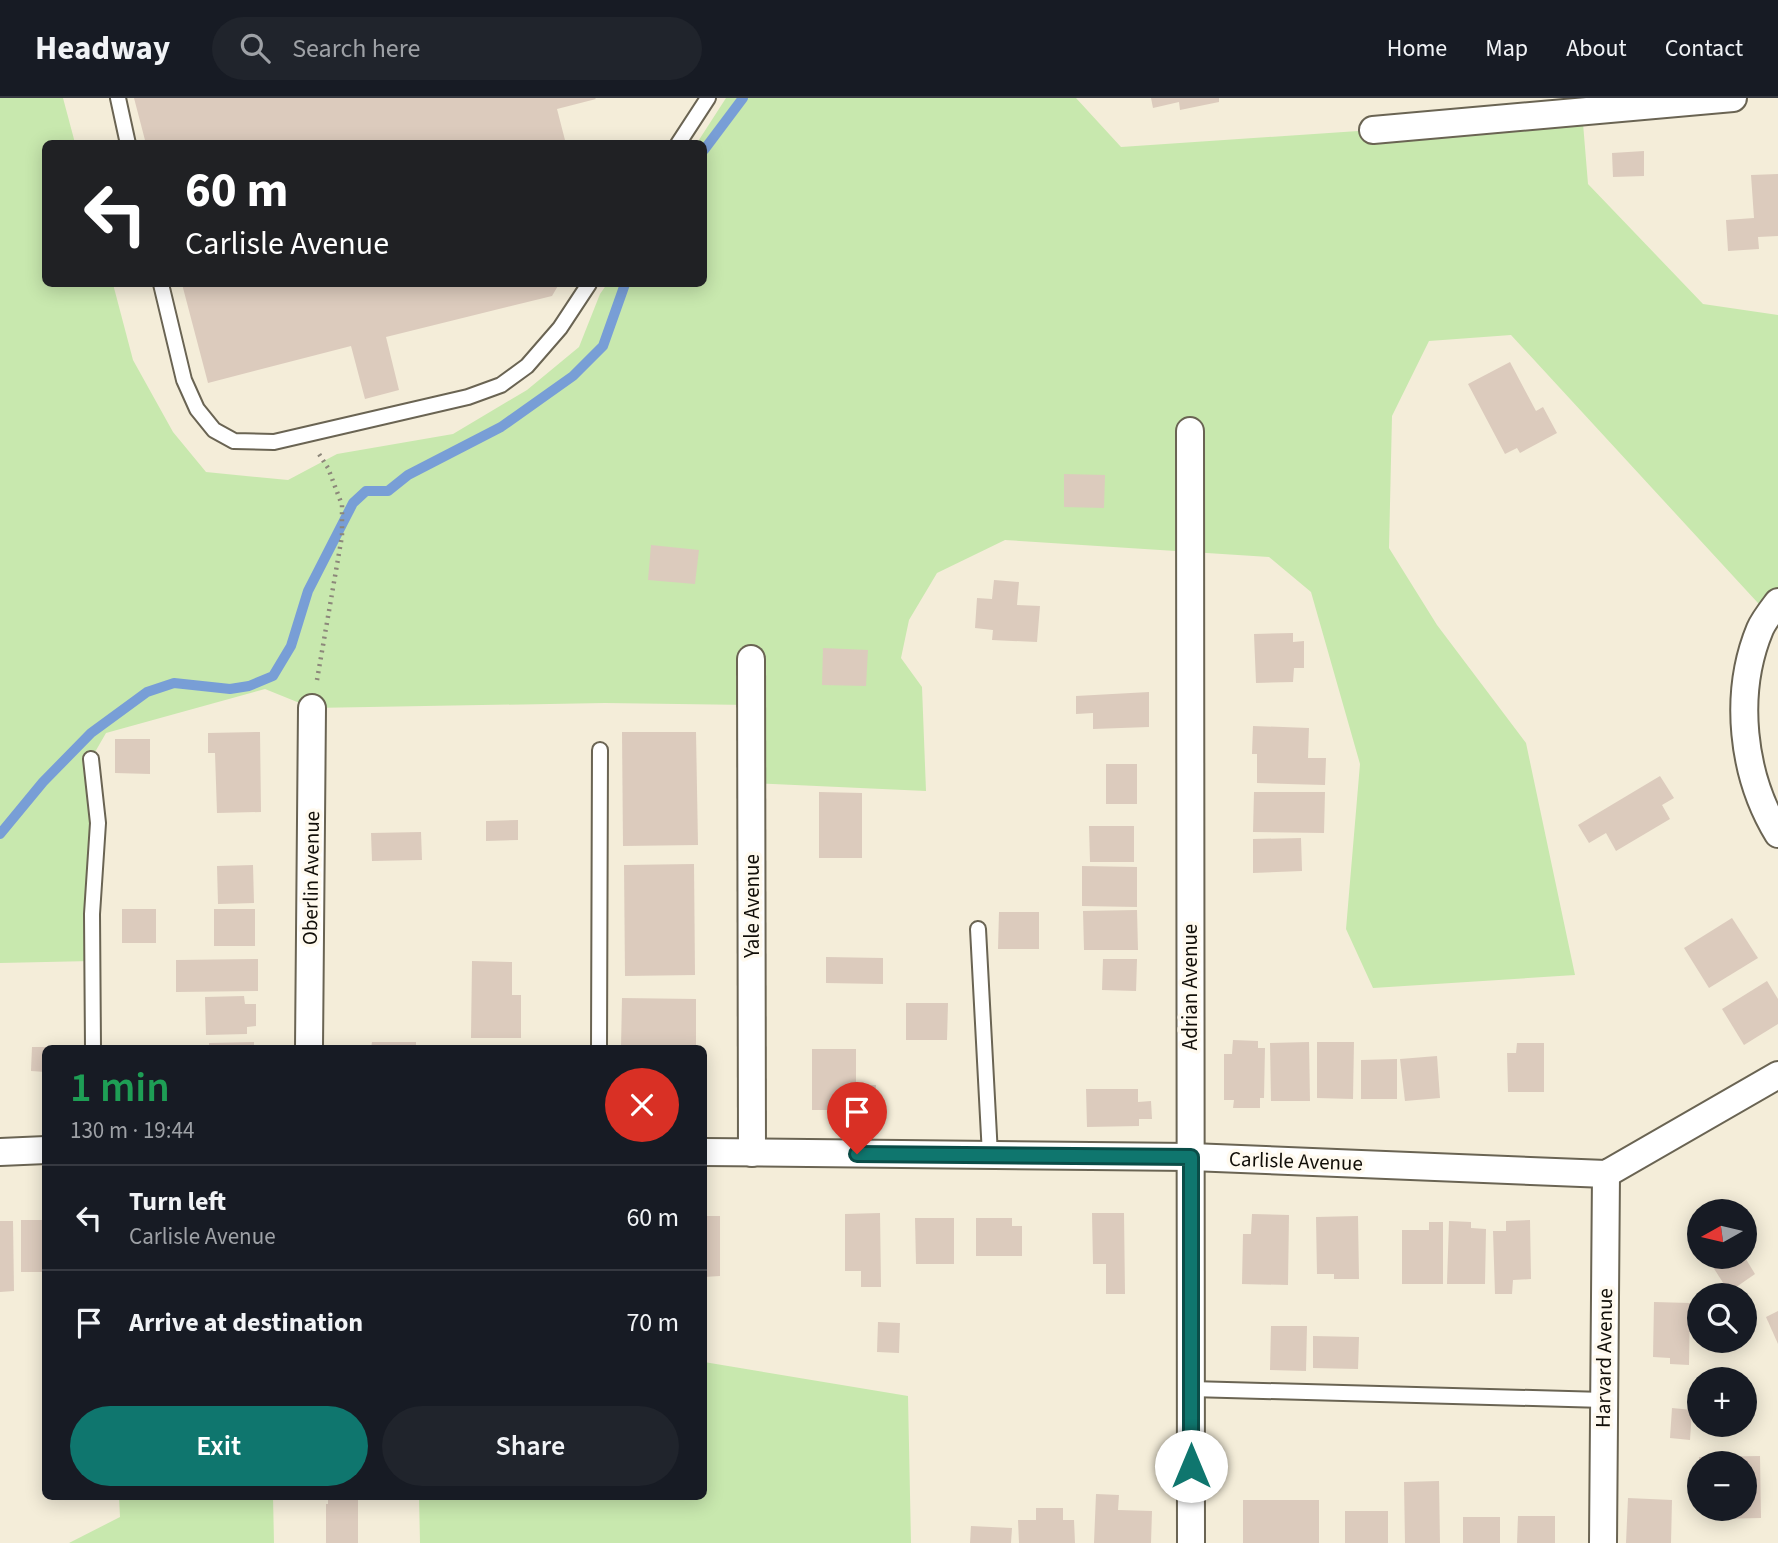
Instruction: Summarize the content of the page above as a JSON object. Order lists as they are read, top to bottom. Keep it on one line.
{"streets":{"street":["Oberlin Avenue","Yale Avenue","Adrian Avenue","Carlisle Avenue","Harvard Avenue"]},"crossings":[["Yale Avenue","Carlisle Avenue"],["Adrian Avenue","Carlisle Avenue"],["Carlisle Avenue","Harvard Avenue"]],"north":"left","page":{"header":"Headway","search":"Search here","nav":["Home","Map","About","Contact"],"turn":["60 m","Carlisle Avenue"],"heading":["1 min","130 m · 19:44"],"list":[{"name":"Turn left","note":"Carlisle Avenue","value":"60 m"},{"name":"Arrive at destination","value":"70 m"}],"map_buttons":["+","−"],"buttons":["Exit","Share"]}}
